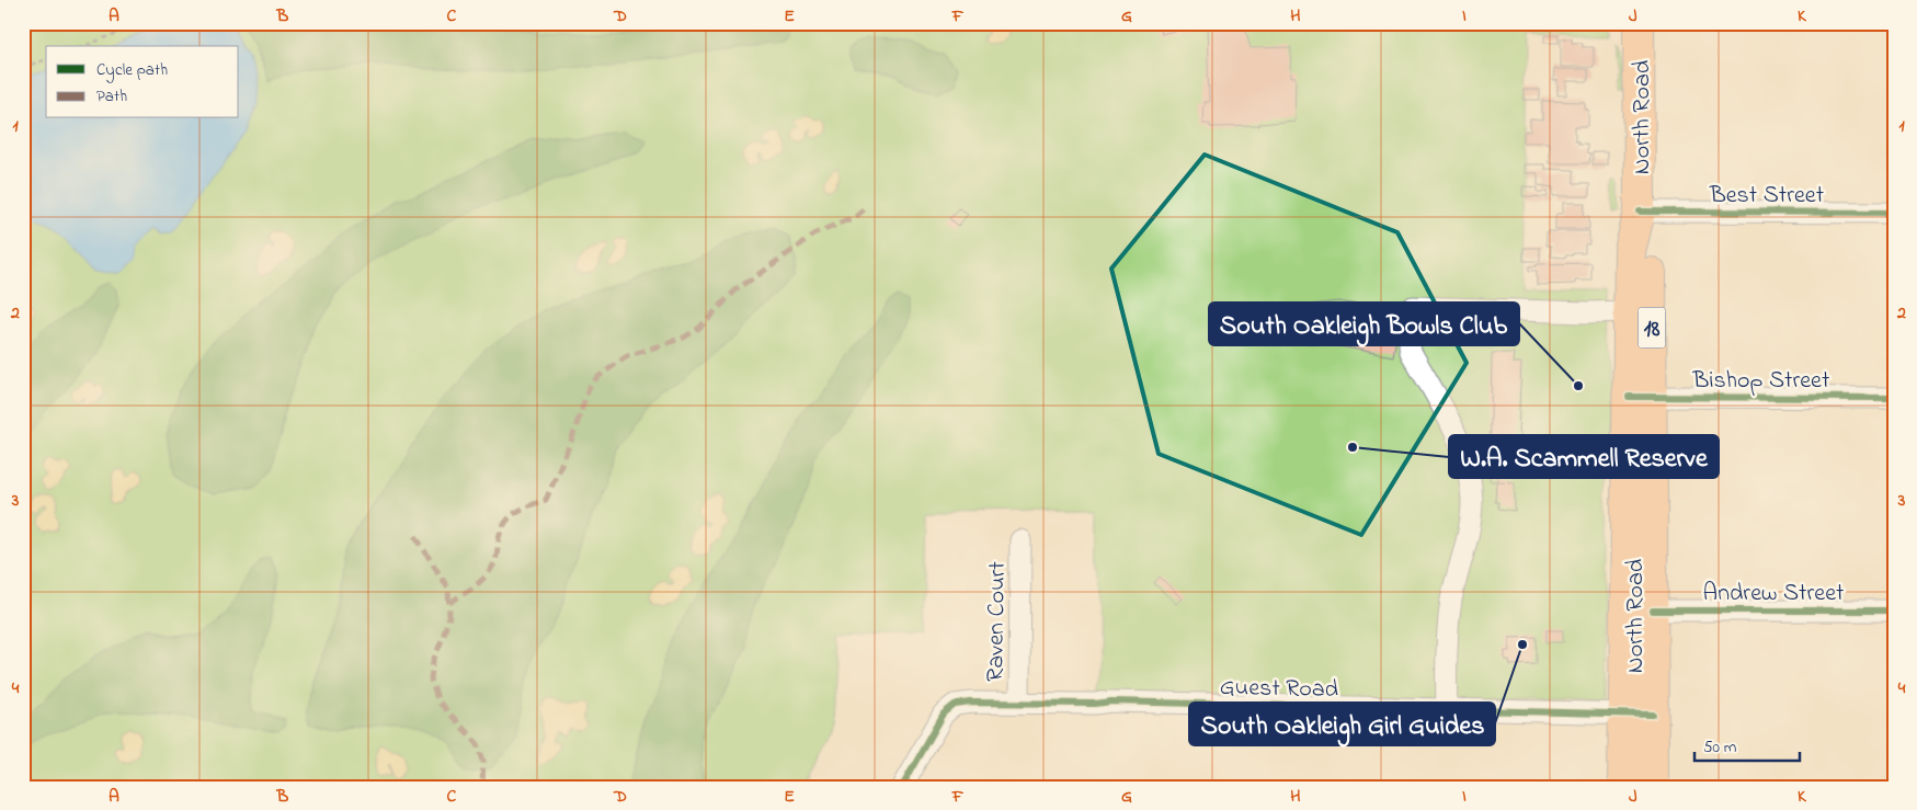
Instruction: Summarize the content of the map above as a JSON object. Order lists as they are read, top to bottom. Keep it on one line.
{"streets":{"highway":["North Road","18"],"street":["Best Street","Bishop Street","Andrew Street","Raven Court","Guest Road"]},"crossings":[["North Road","Best Street"],["North Road","Bishop Street"],["North Road","Andrew Street"],["North Road","Guest Road"],["Raven Court","Guest Road"]],"places":["South Oakleigh Bowls Club","W.A. Scammell Reserve","South Oakleigh Girl Guides"],"legend":["Cycle path","Path"],"scale_bar":"50 m","grid":{"columns":["A","B","C","D","E","F","G","H","I","J","K"],"rows":["1","2","3","4"]}}
